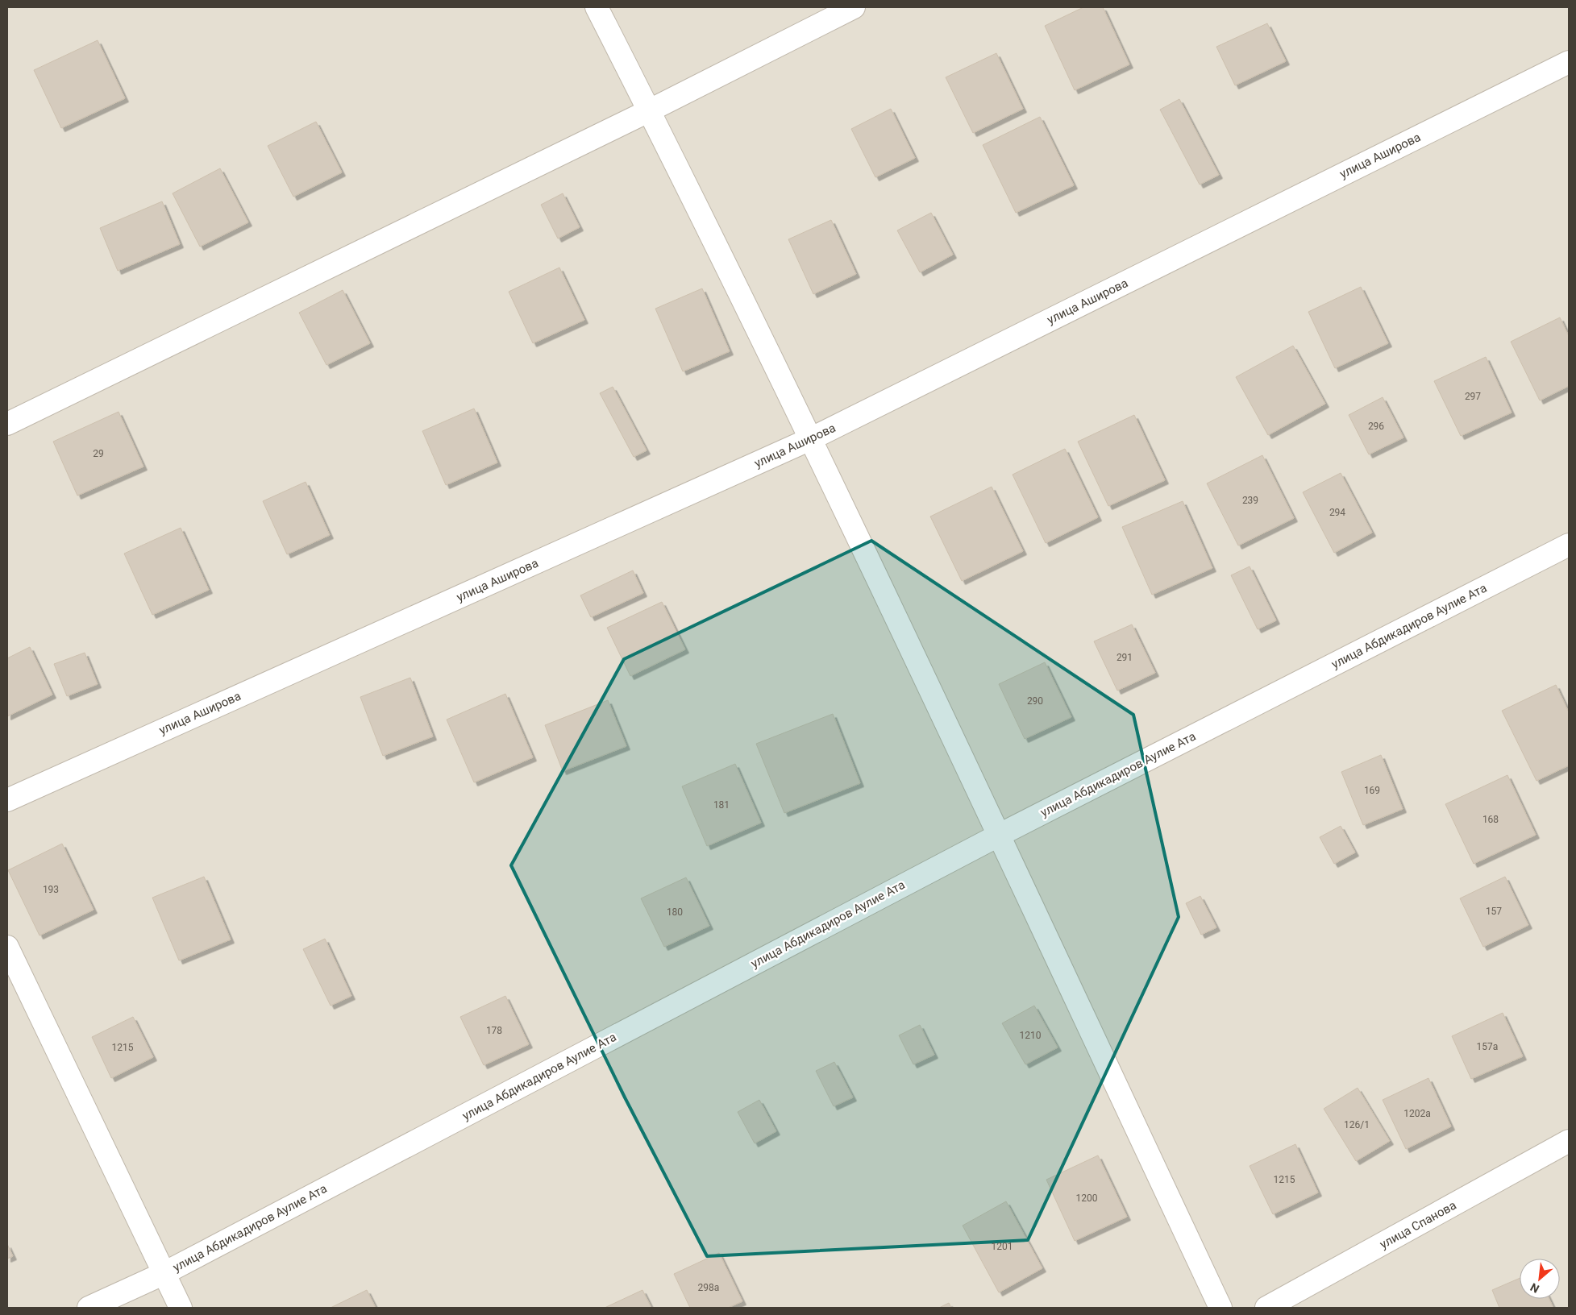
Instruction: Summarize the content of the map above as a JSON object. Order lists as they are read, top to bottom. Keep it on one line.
{"streets":{"street":["улица Аширова","улица Абдикадиров Аулие Ата","улица Спанова"]},"house_numbers":["297","296","29","239","294","291","290","169","181","168","193","157","180","178","1210","157а","1215","1202а","126/1","1215","1200","1201","298а"],"north":"bottom left"}
